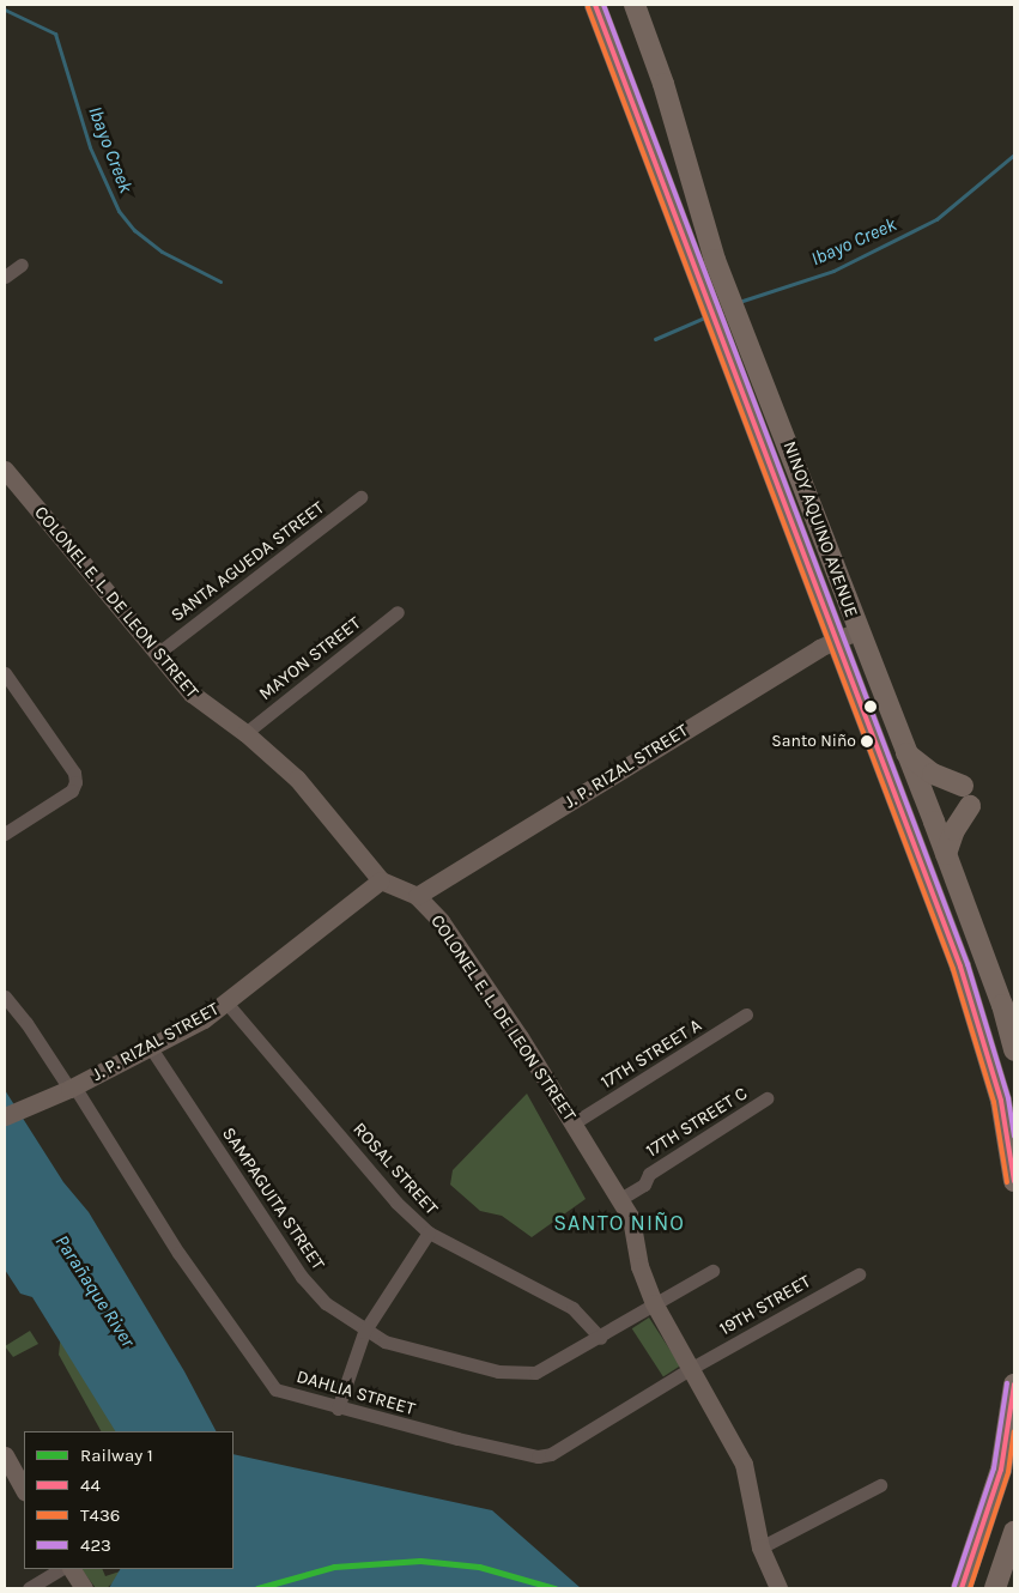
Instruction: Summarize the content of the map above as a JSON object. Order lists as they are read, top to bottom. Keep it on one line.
{"streets":{"main road":["NINOY AQUINO AVENUE"],"street":["SANTA AGUEDA STREET","COLONEL E. L. DE LEON STREET","MAYON STREET","J. P. RIZAL STREET","17TH STREET A","17TH STREET C","ROSAL STREET","SAMPAGUITA STREET","19TH STREET","DAHLIA STREET"]},"crossings":[["NINOY AQUINO AVENUE","J. P. RIZAL STREET"],["SANTA AGUEDA STREET","COLONEL E. L. DE LEON STREET"],["COLONEL E. L. DE LEON STREET","MAYON STREET"],["COLONEL E. L. DE LEON STREET","J. P. RIZAL STREET"],["COLONEL E. L. DE LEON STREET","17TH STREET A"],["COLONEL E. L. DE LEON STREET","17TH STREET C"],["COLONEL E. L. DE LEON STREET","SAMPAGUITA STREET"],["COLONEL E. L. DE LEON STREET","19TH STREET"],["COLONEL E. L. DE LEON STREET","DAHLIA STREET"],["J. P. RIZAL STREET","ROSAL STREET"],["J. P. RIZAL STREET","SAMPAGUITA STREET"],["J. P. RIZAL STREET","DAHLIA STREET"],["ROSAL STREET","SAMPAGUITA STREET"],["19TH STREET","DAHLIA STREET"]],"districts":["SANTO NIÑO"],"water":["Ibayo Creek","Parañaque River"],"places":["Santo Niño"],"lines":["transit line 44","transit line 423","transit line T436","rail line 1"],"legend":["Railway 1","44","T436","423"]}
